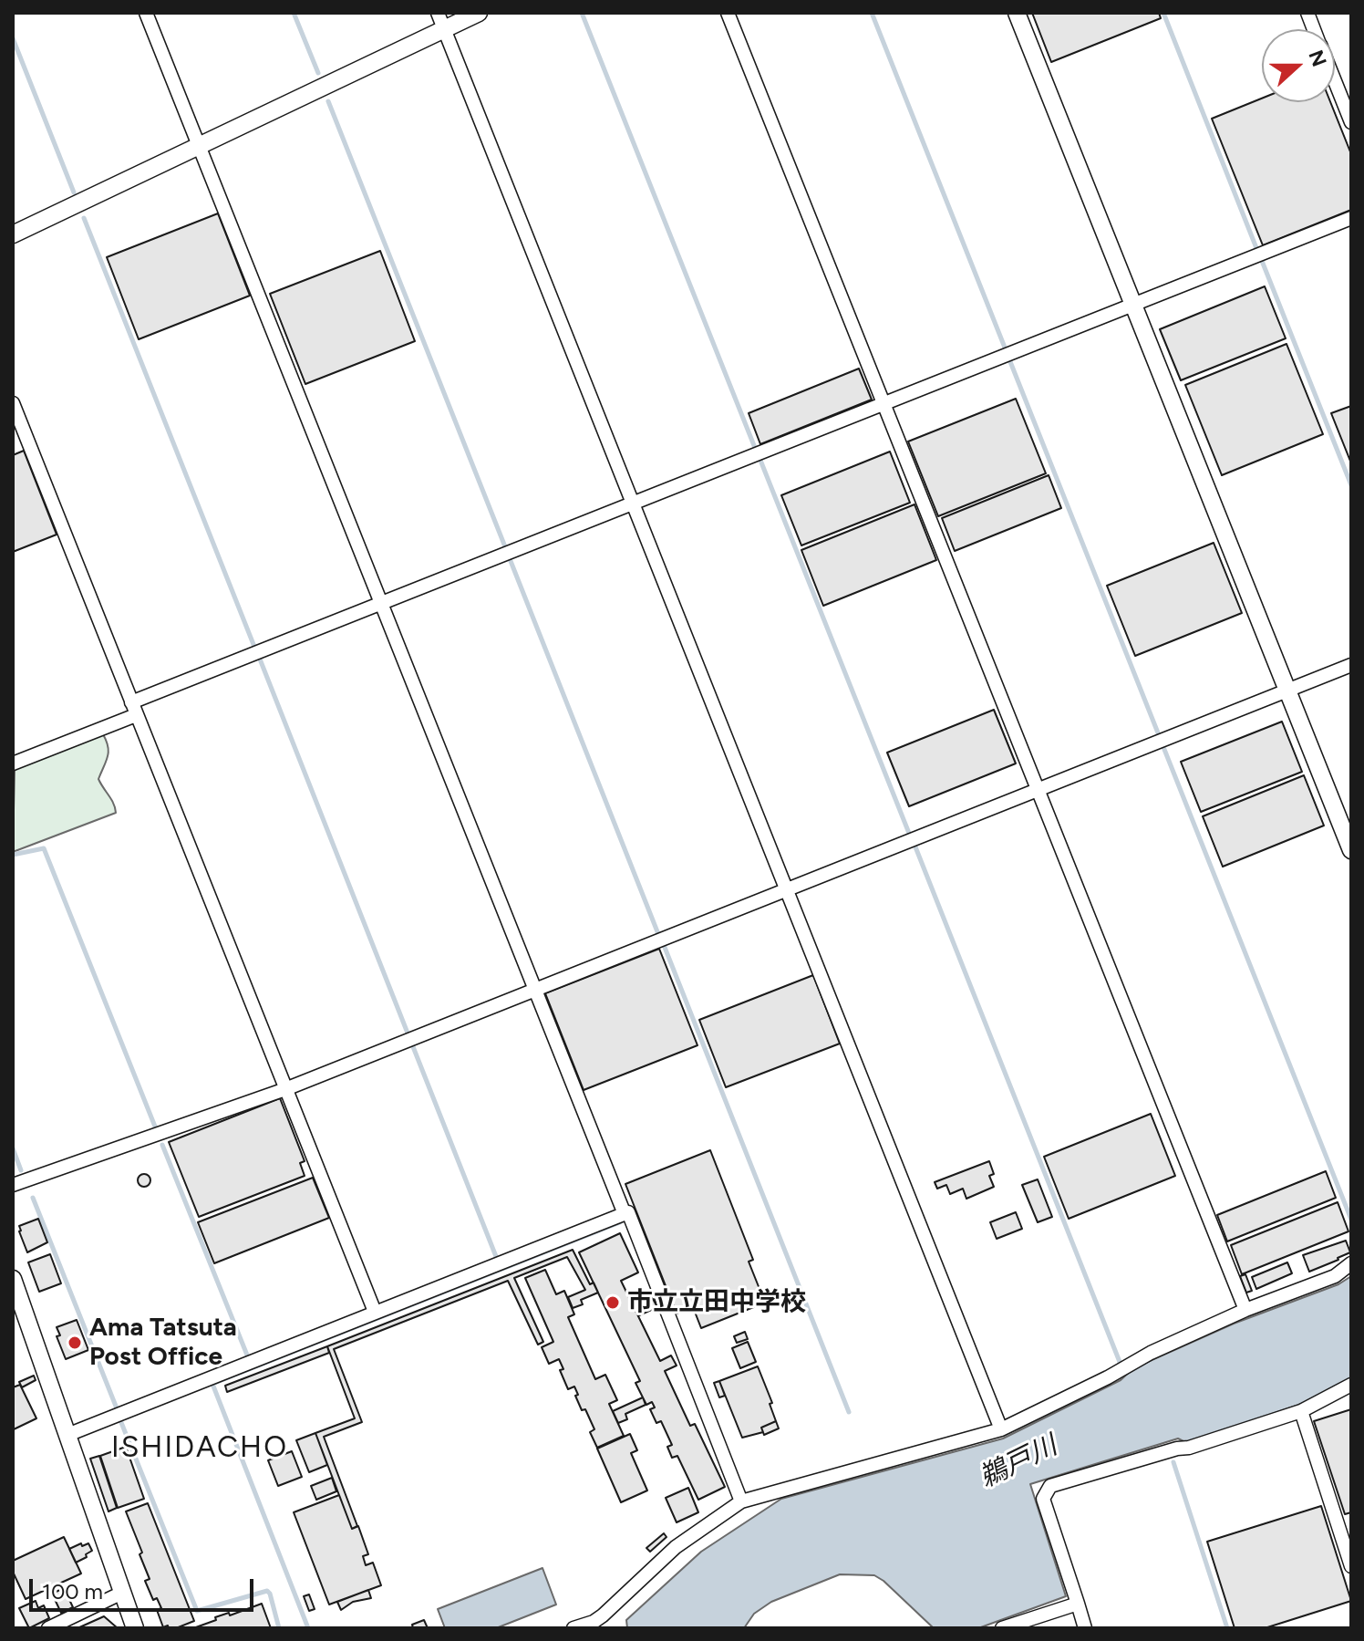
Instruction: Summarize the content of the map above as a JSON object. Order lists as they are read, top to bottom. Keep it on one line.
{"districts":["ISHIDACHO"],"water":["鵜戸川"],"places":["市立立田中学校","Ama Tatsuta Post Office"],"scale_bar":"100 m","north":"right"}
